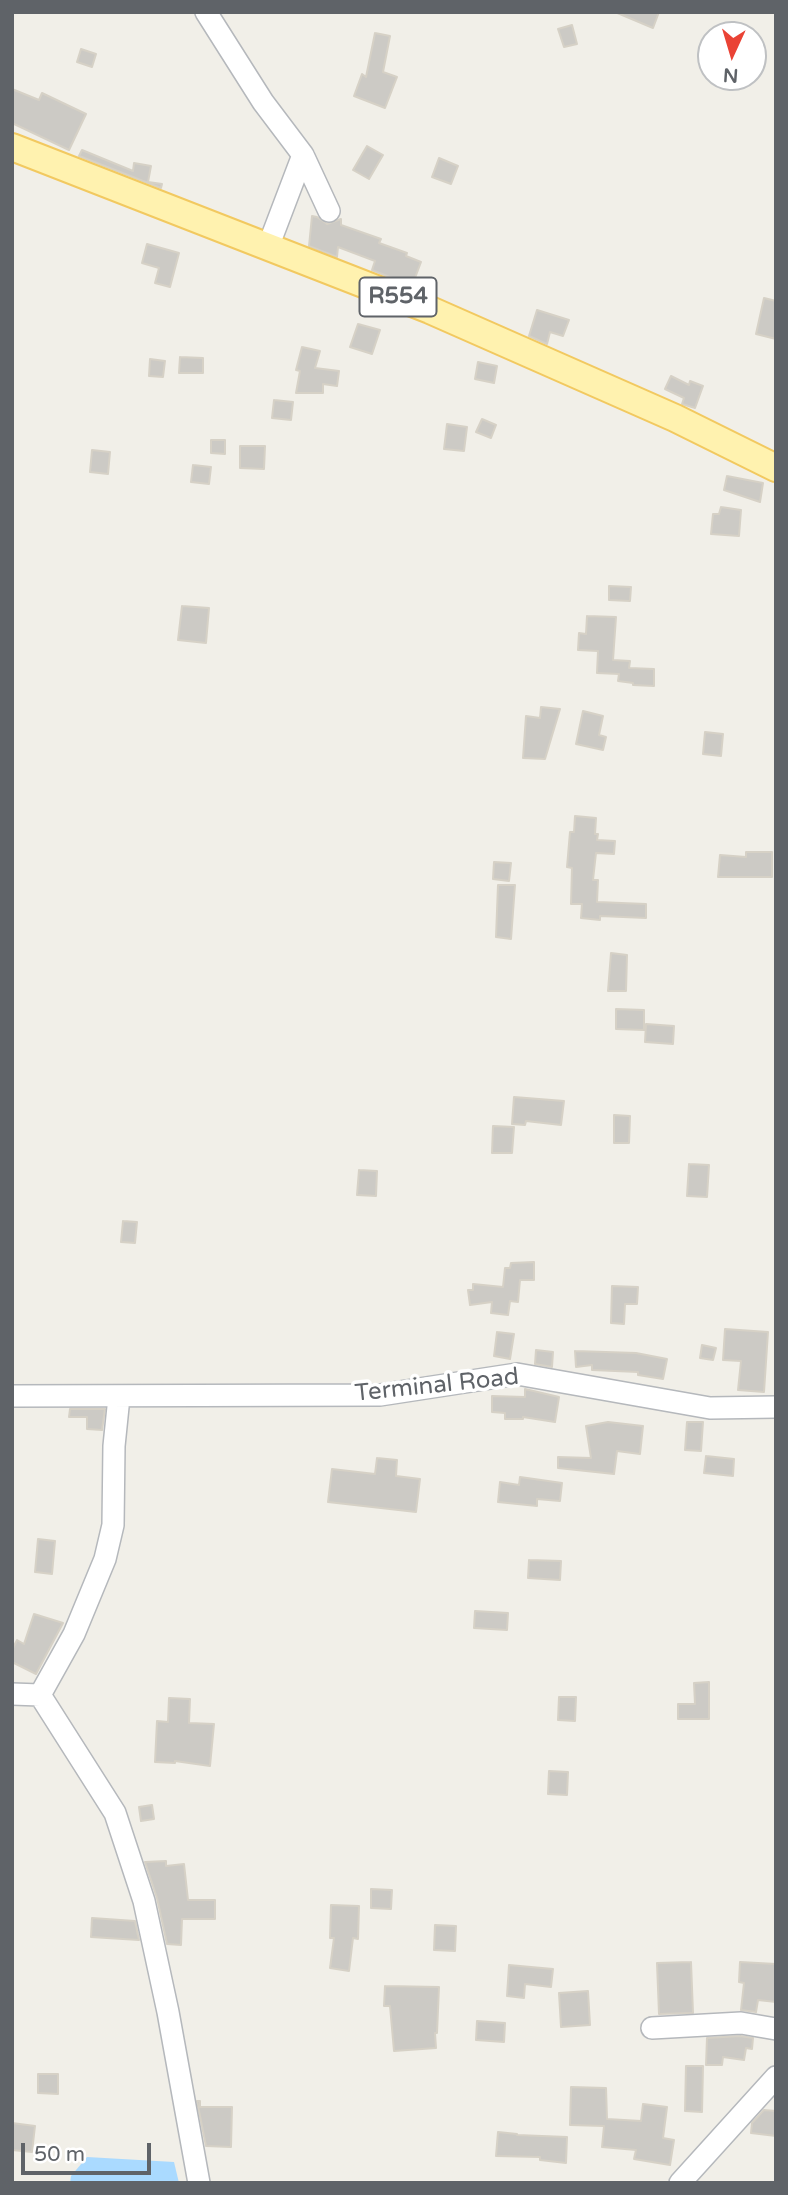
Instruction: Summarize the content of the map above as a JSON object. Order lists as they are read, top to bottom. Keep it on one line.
{"streets":{"main road":["R554"],"street":["Terminal Road"]},"scale_bar":"50 m","north":"bottom"}
